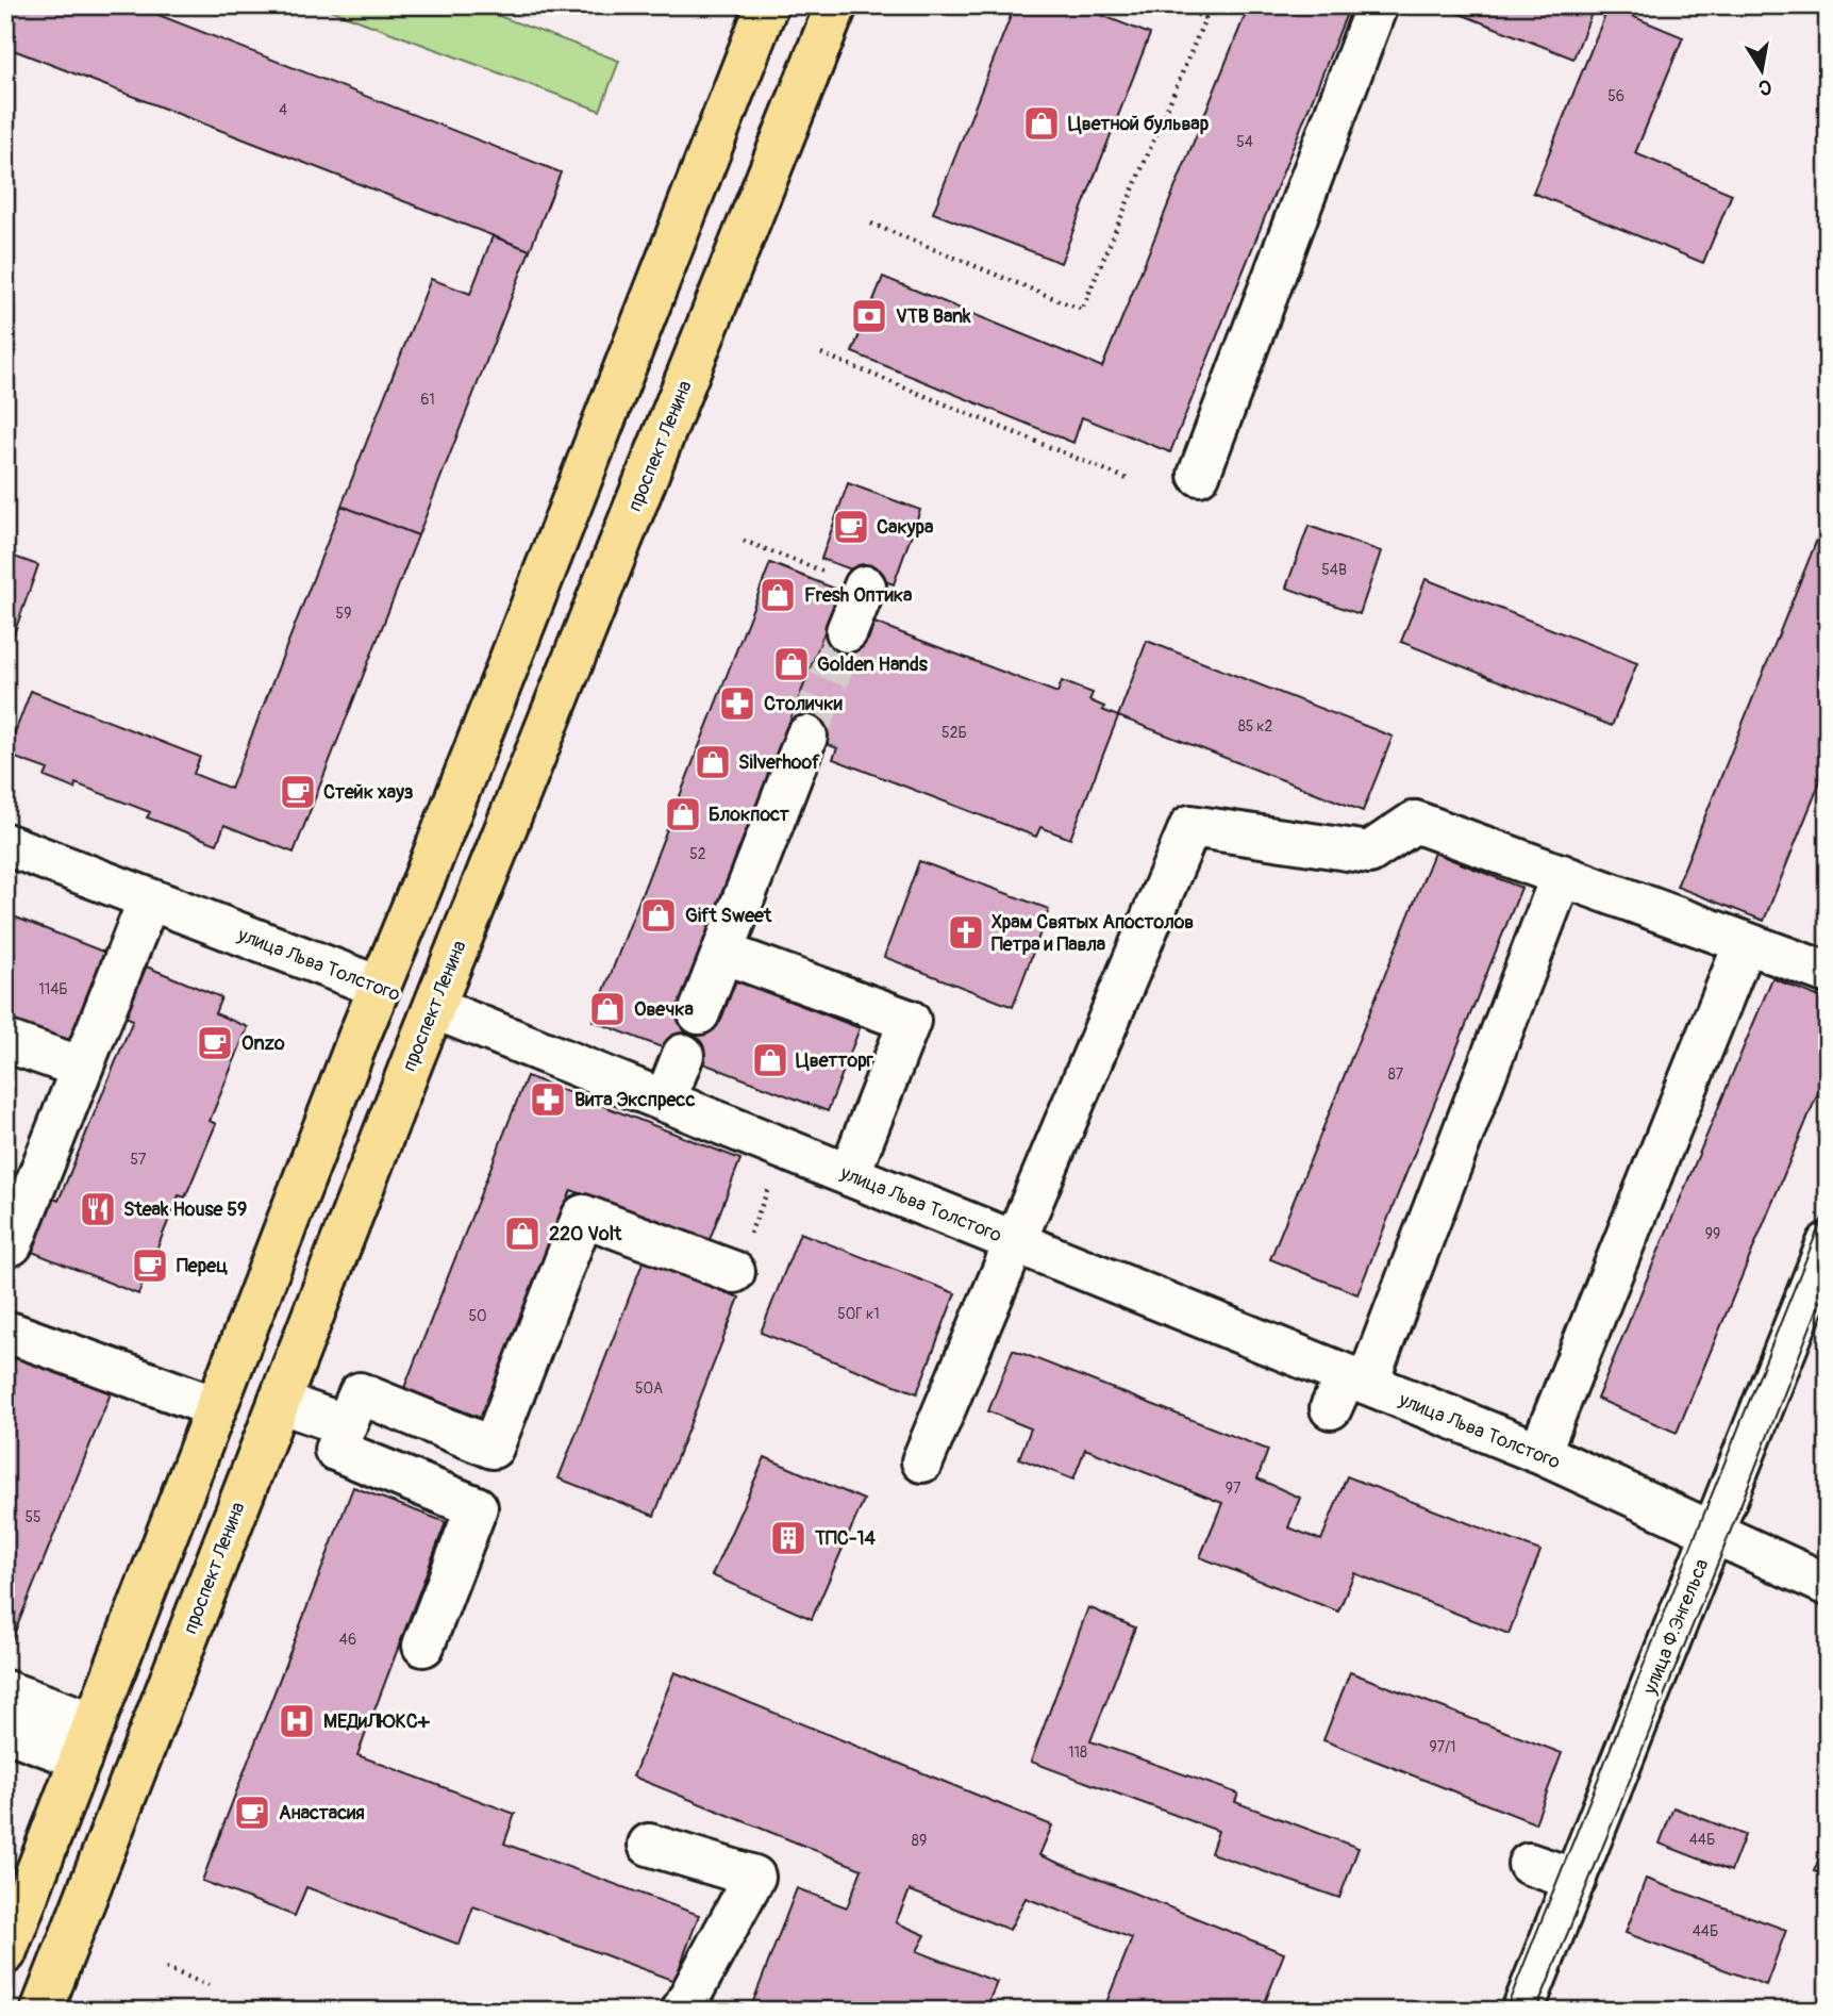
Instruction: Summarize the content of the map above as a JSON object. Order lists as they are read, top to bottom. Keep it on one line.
{"streets":{"main road":["проспект Ленина","улица Льва Толстого"],"street":["улица Ф.Энгельса"]},"crossings":[["проспект Ленина","улица Льва Толстого"],["улица Льва Толстого","улица Ф.Энгельса"]],"places":{"shop":["Цветной бульвар","Fresh Оптика","Golden Hands","Silverhoof","Блокпост","Gift Sweet","Овечка","Цветторг","220 Volt"],"bank":["VTB Bank"],"cafe":["Сакура","Стейк хауз","Onzo","Перец","Анастасия"],"pharmacy":["Столички","Вита Экспресс"],"church":["Храм Святых Апостолов Петра и Павла"],"restaurant":["Steak House 59"],"building":["ТПС-14"],"hospital":["МЕДиЛЮКС+"]},"house_numbers":["56","4","54","61","54В","59","85 к2","52Б","52","114Б","87","57","99","50Г к1","50","50А","97","55","46","97/1","118","44Б","89","44Б"],"north":"bottom"}
